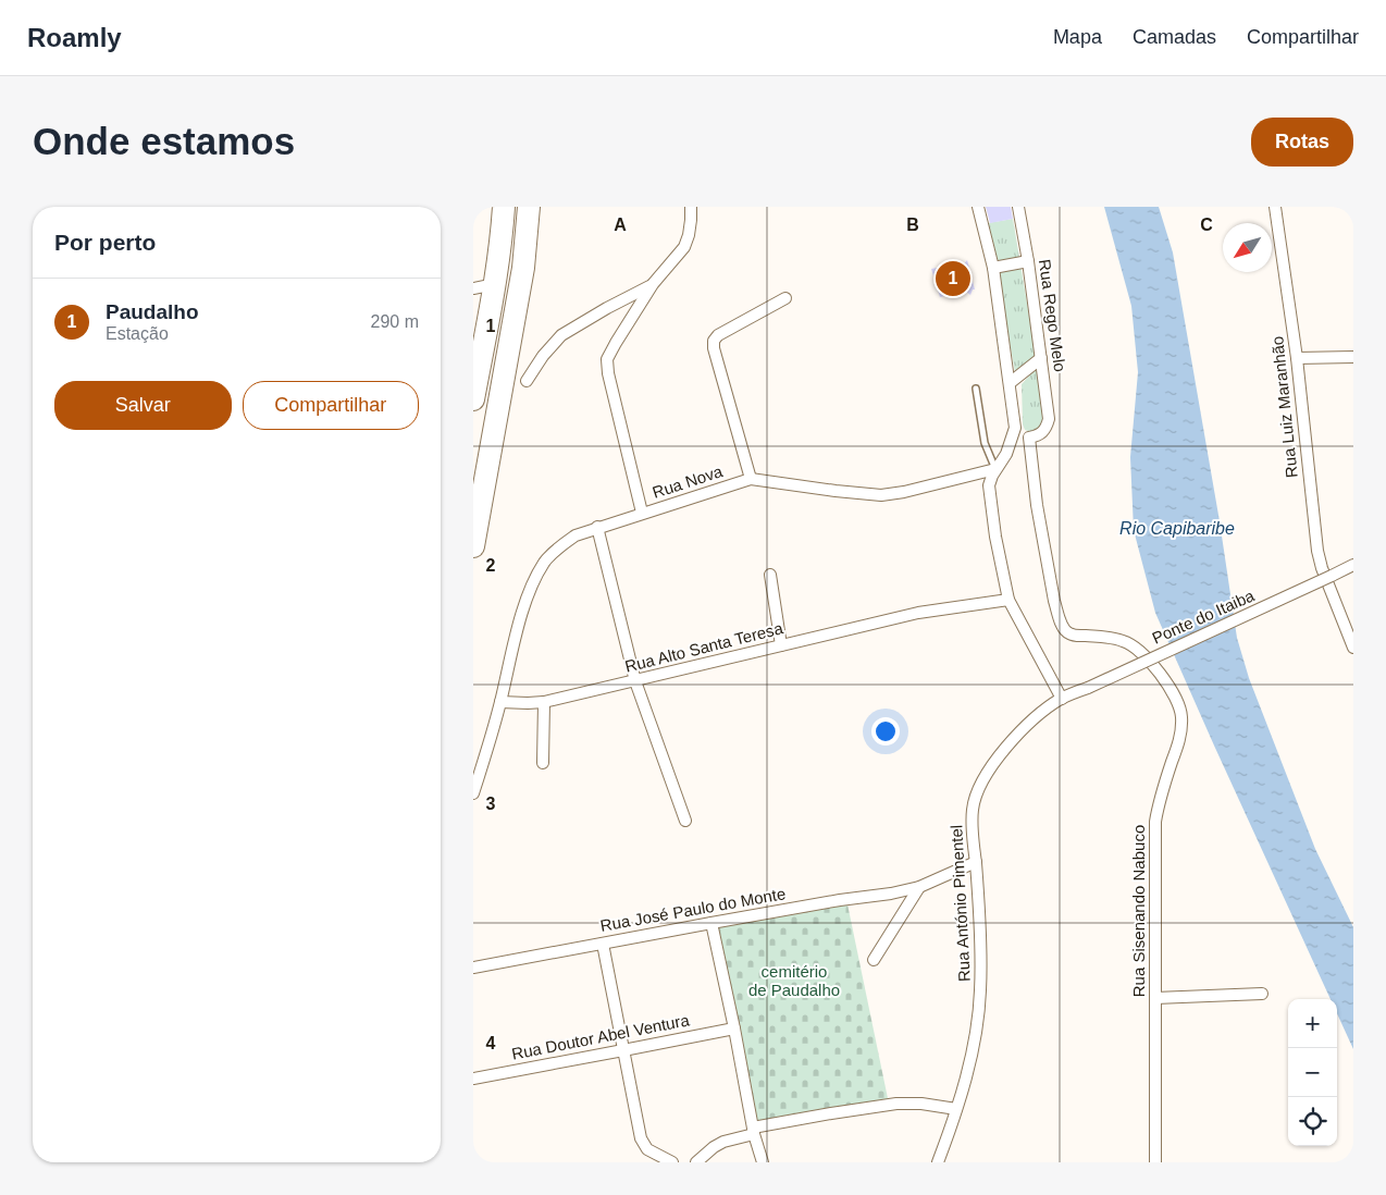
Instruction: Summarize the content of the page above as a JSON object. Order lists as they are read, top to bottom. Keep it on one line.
{"streets":{"street":["Rua Rego Melo","Rua Luiz Maranhão","Rua Nova","Ponte do Itaiba","Rua Alto Santa Teresa","Rua António Pimentel","Rua José Paulo do Monte","Rua Sisenando Nabuco","Rua Doutor Abel Ventura"]},"crossings":[["Rua Rego Melo","Rua Sisenando Nabuco"],["Rua Nova","Rua Alto Santa Teresa"],["Ponte do Itaiba","Rua António Pimentel"],["Rua António Pimentel","Rua José Paulo do Monte"]],"water":["Rio Capibaribe"],"parks":["cemitério de Paudalho"],"north":"bottom left","page":{"header":"Roamly","nav":["Mapa","Camadas","Compartilhar"],"buttons":["Rotas",["Salvar","Compartilhar"]],"title":"Onde estamos","heading":"Por perto","pins":"1","list":[{"mark":"1","name":"Paudalho","note":"Estação","value":"290 m"}],"map_buttons":["+","−"]},"grid":{"columns":["A","B","C"],"rows":["1","2","3","4"]}}
